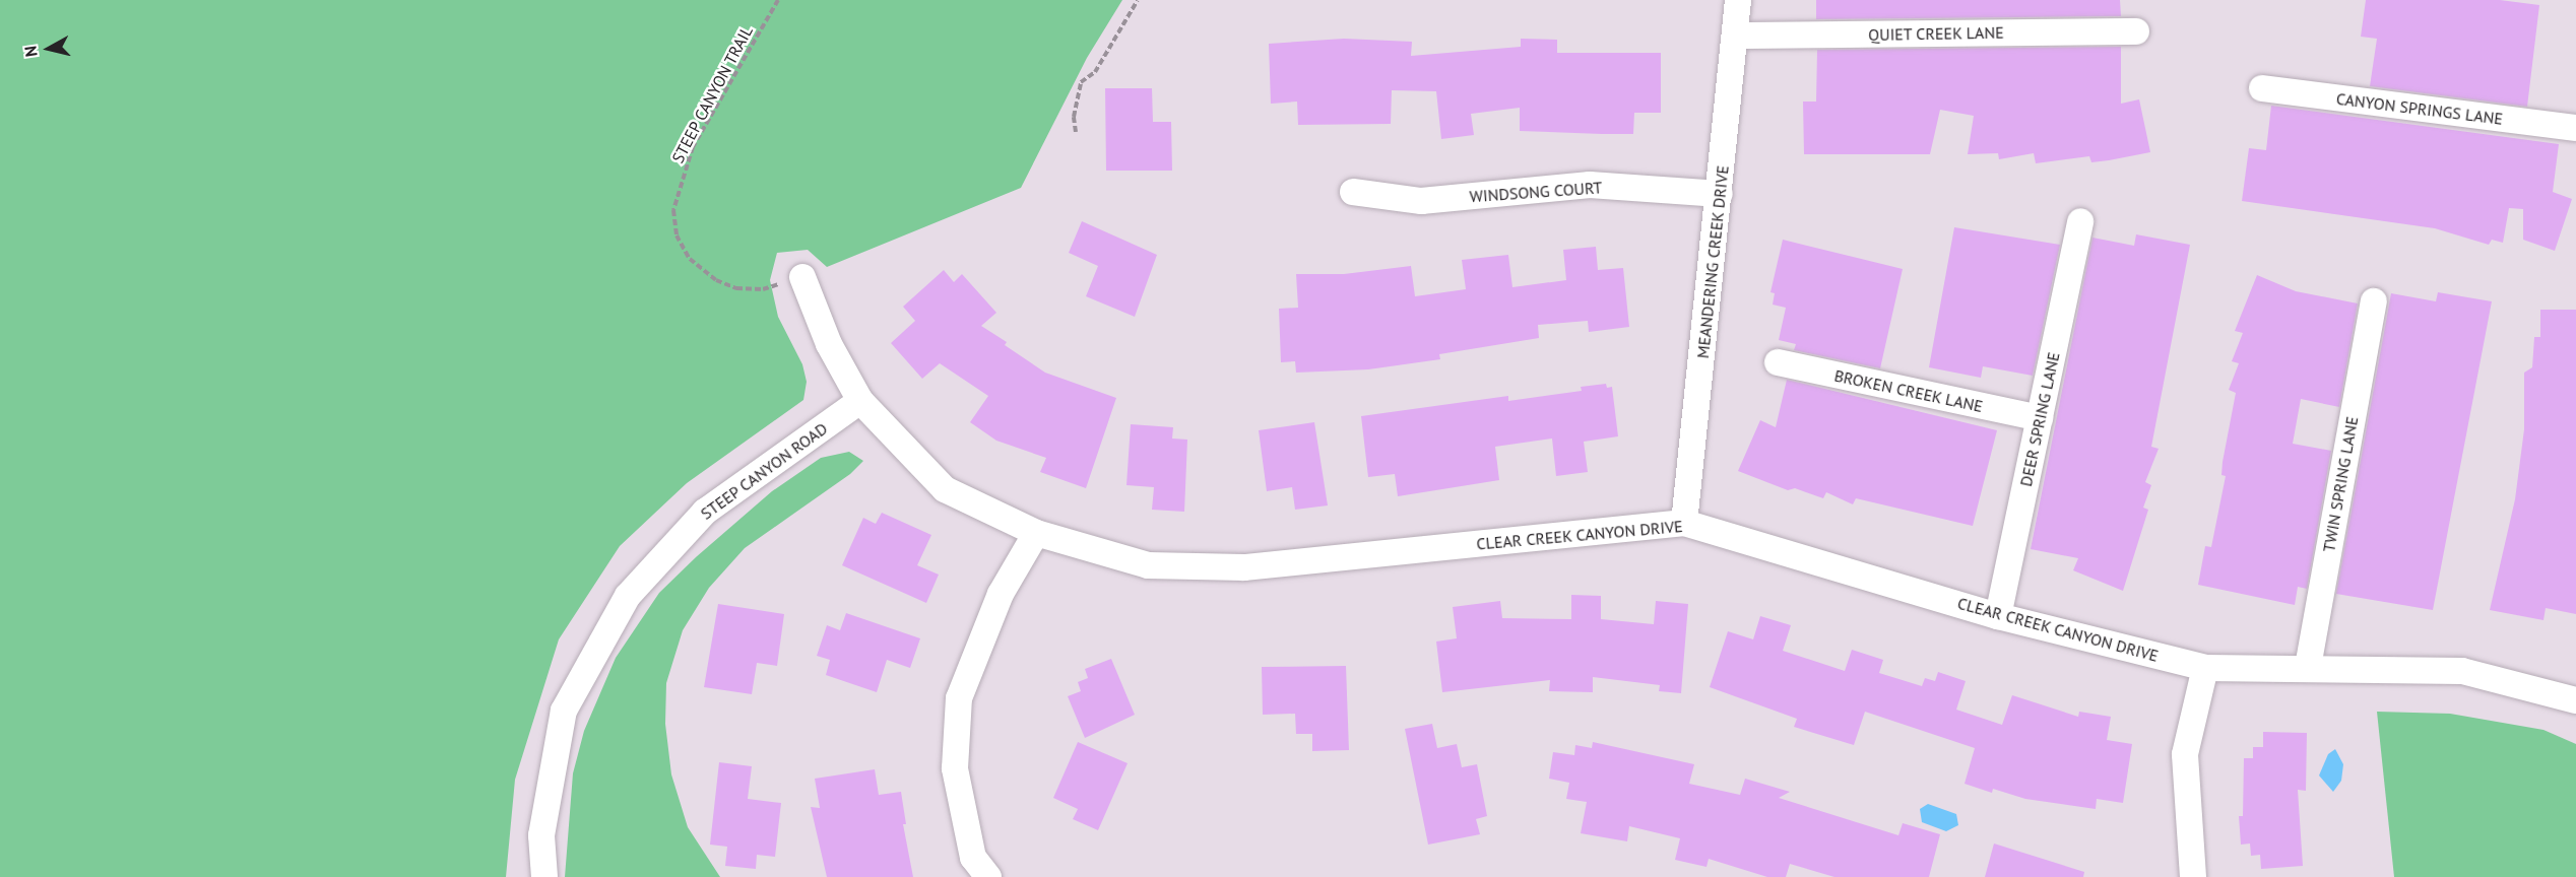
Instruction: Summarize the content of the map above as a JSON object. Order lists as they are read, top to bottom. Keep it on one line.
{"streets":{"street":["QUIET CREEK LANE","CANYON SPRINGS LANE","WINDSONG COURT","MEANDERING CREEK DRIVE","BROKEN CREEK LANE","DEER SPRING LANE","STEEP CANYON ROAD","TWIN SPRING LANE","CLEAR CREEK CANYON DRIVE"],"path":["STEEP CANYON TRAIL"]},"crossings":[["QUIET CREEK LANE","MEANDERING CREEK DRIVE"],["STEEP CANYON TRAIL","CLEAR CREEK CANYON DRIVE"],["WINDSONG COURT","MEANDERING CREEK DRIVE"],["MEANDERING CREEK DRIVE","CLEAR CREEK CANYON DRIVE"],["BROKEN CREEK LANE","DEER SPRING LANE"],["DEER SPRING LANE","CLEAR CREEK CANYON DRIVE"],["STEEP CANYON ROAD","CLEAR CREEK CANYON DRIVE"],["TWIN SPRING LANE","CLEAR CREEK CANYON DRIVE"]],"north":"left"}
